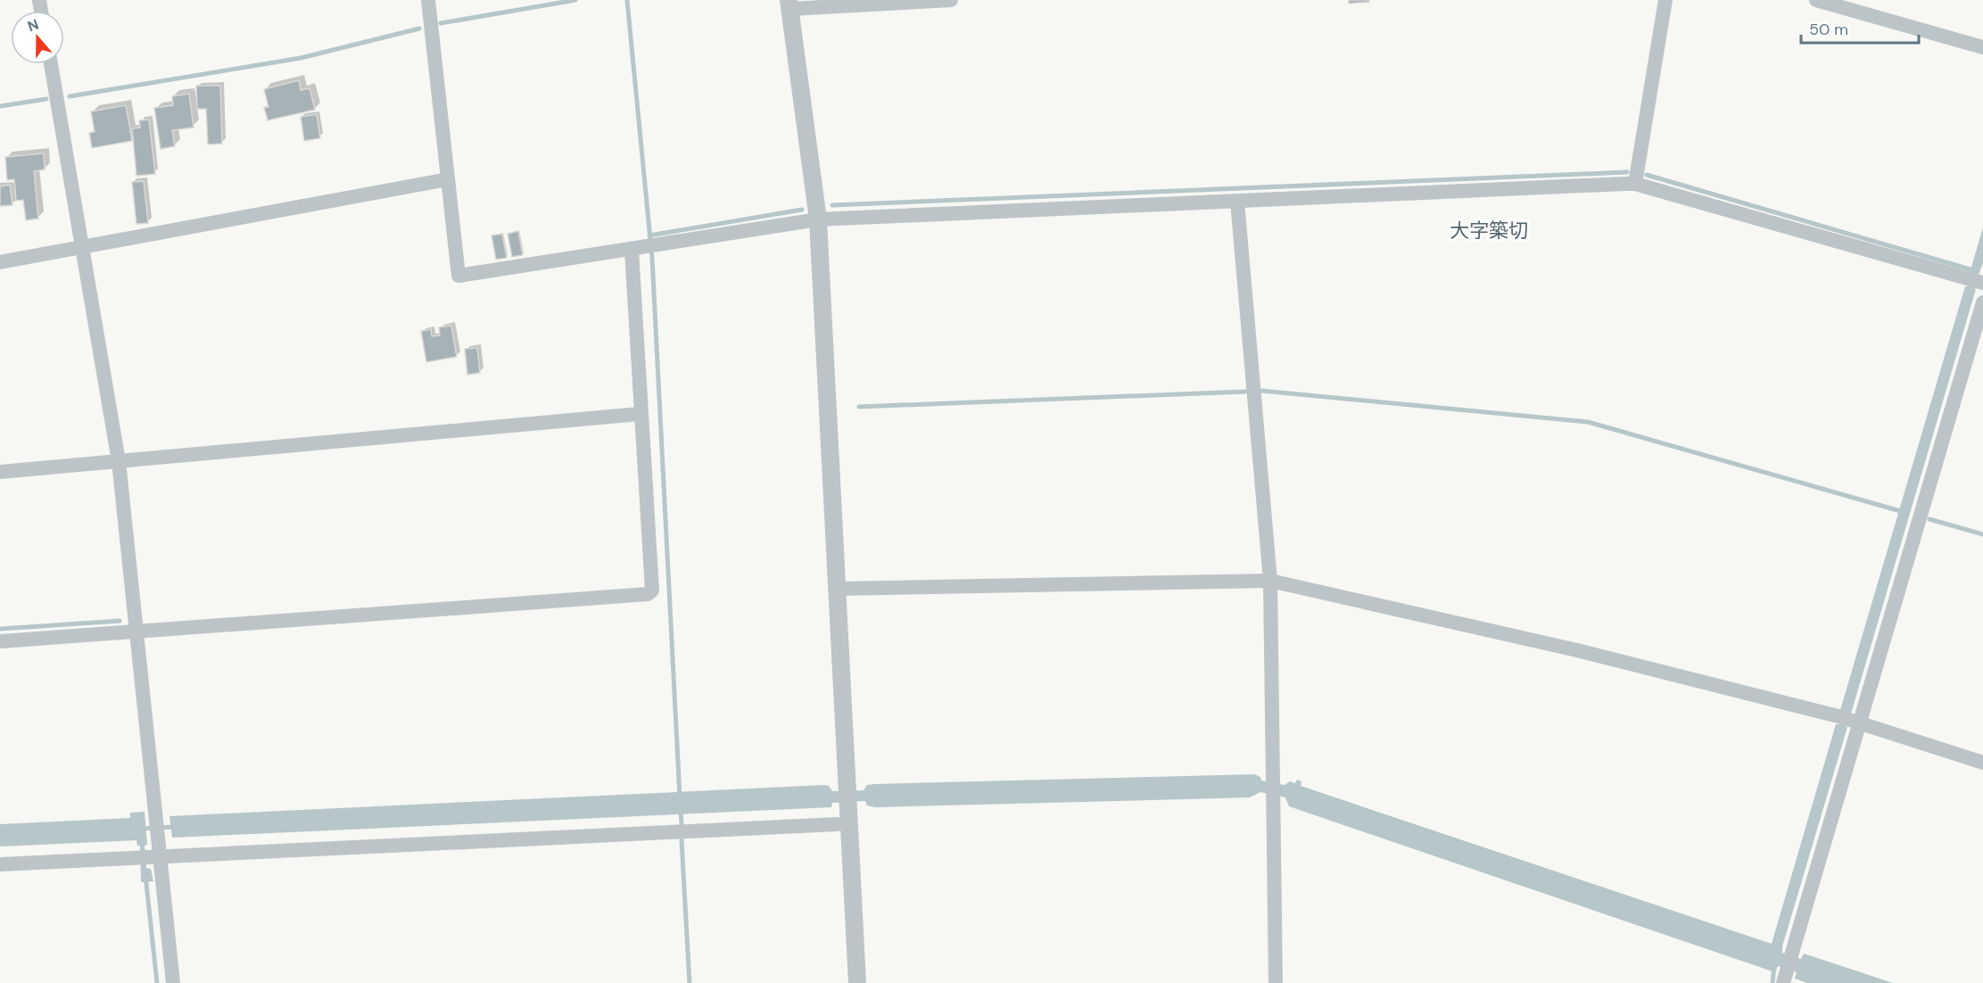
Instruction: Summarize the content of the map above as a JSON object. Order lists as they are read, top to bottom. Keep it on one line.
{"districts":["大字築切"],"scale_bar":"50 m","north":"top"}
